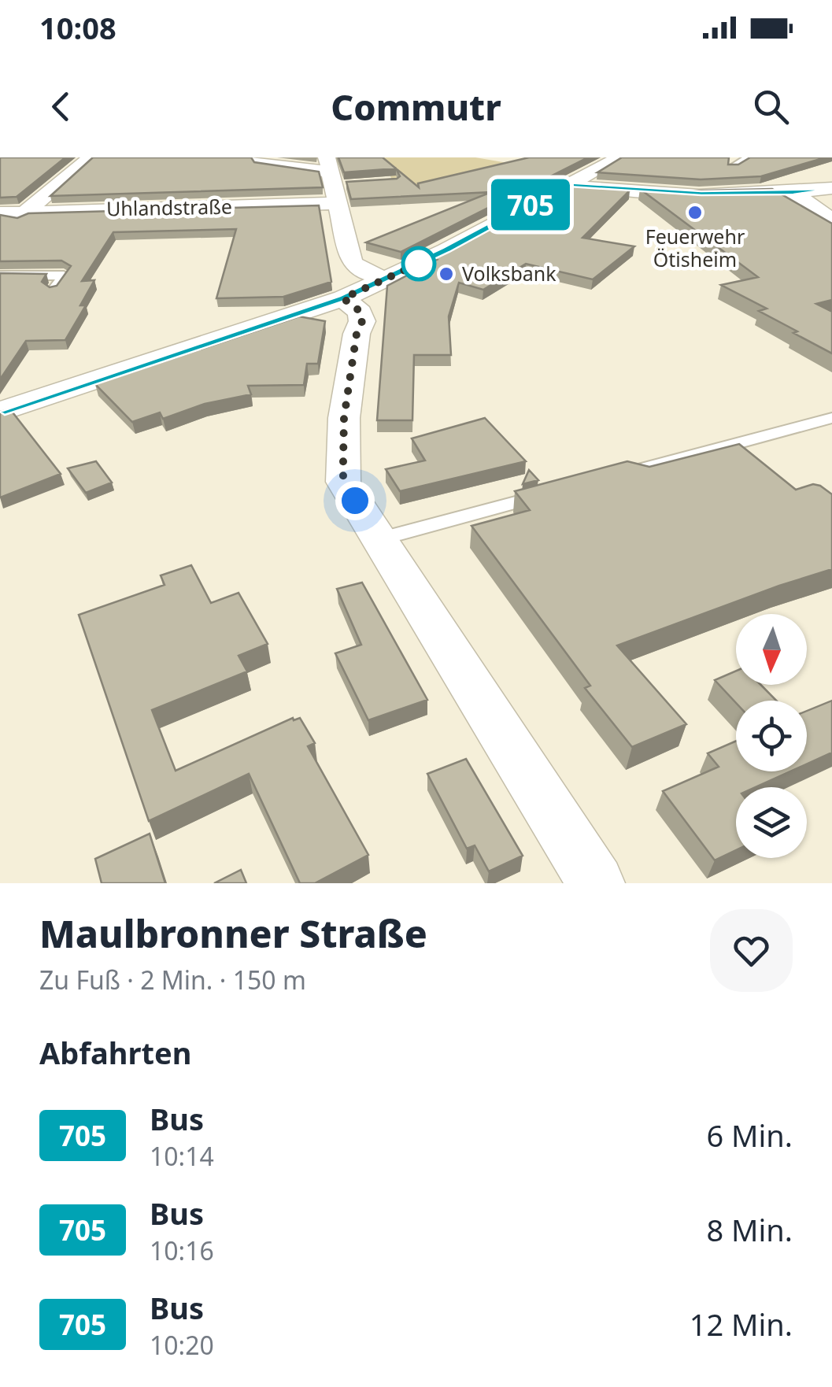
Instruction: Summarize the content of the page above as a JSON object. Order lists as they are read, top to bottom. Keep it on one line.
{"streets":{"street":["Uhlandstraße"]},"places":["Feuerwehr Ötisheim","Volksbank"],"lines":["bus line 705"],"north":"bottom","page":{"status":"10:08","header":"Commutr","on_map":"705","heading":[["Maulbronner Straße","Zu Fuß · 2 Min. · 150 m"],"Abfahrten"],"list":[{"mark":"705","name":"Bus","note":"10:14","value":"6 Min."},{"mark":"705","name":"Bus","note":"10:16","value":"8 Min."},{"mark":"705","name":"Bus","note":"10:20","value":"12 Min."}]}}
